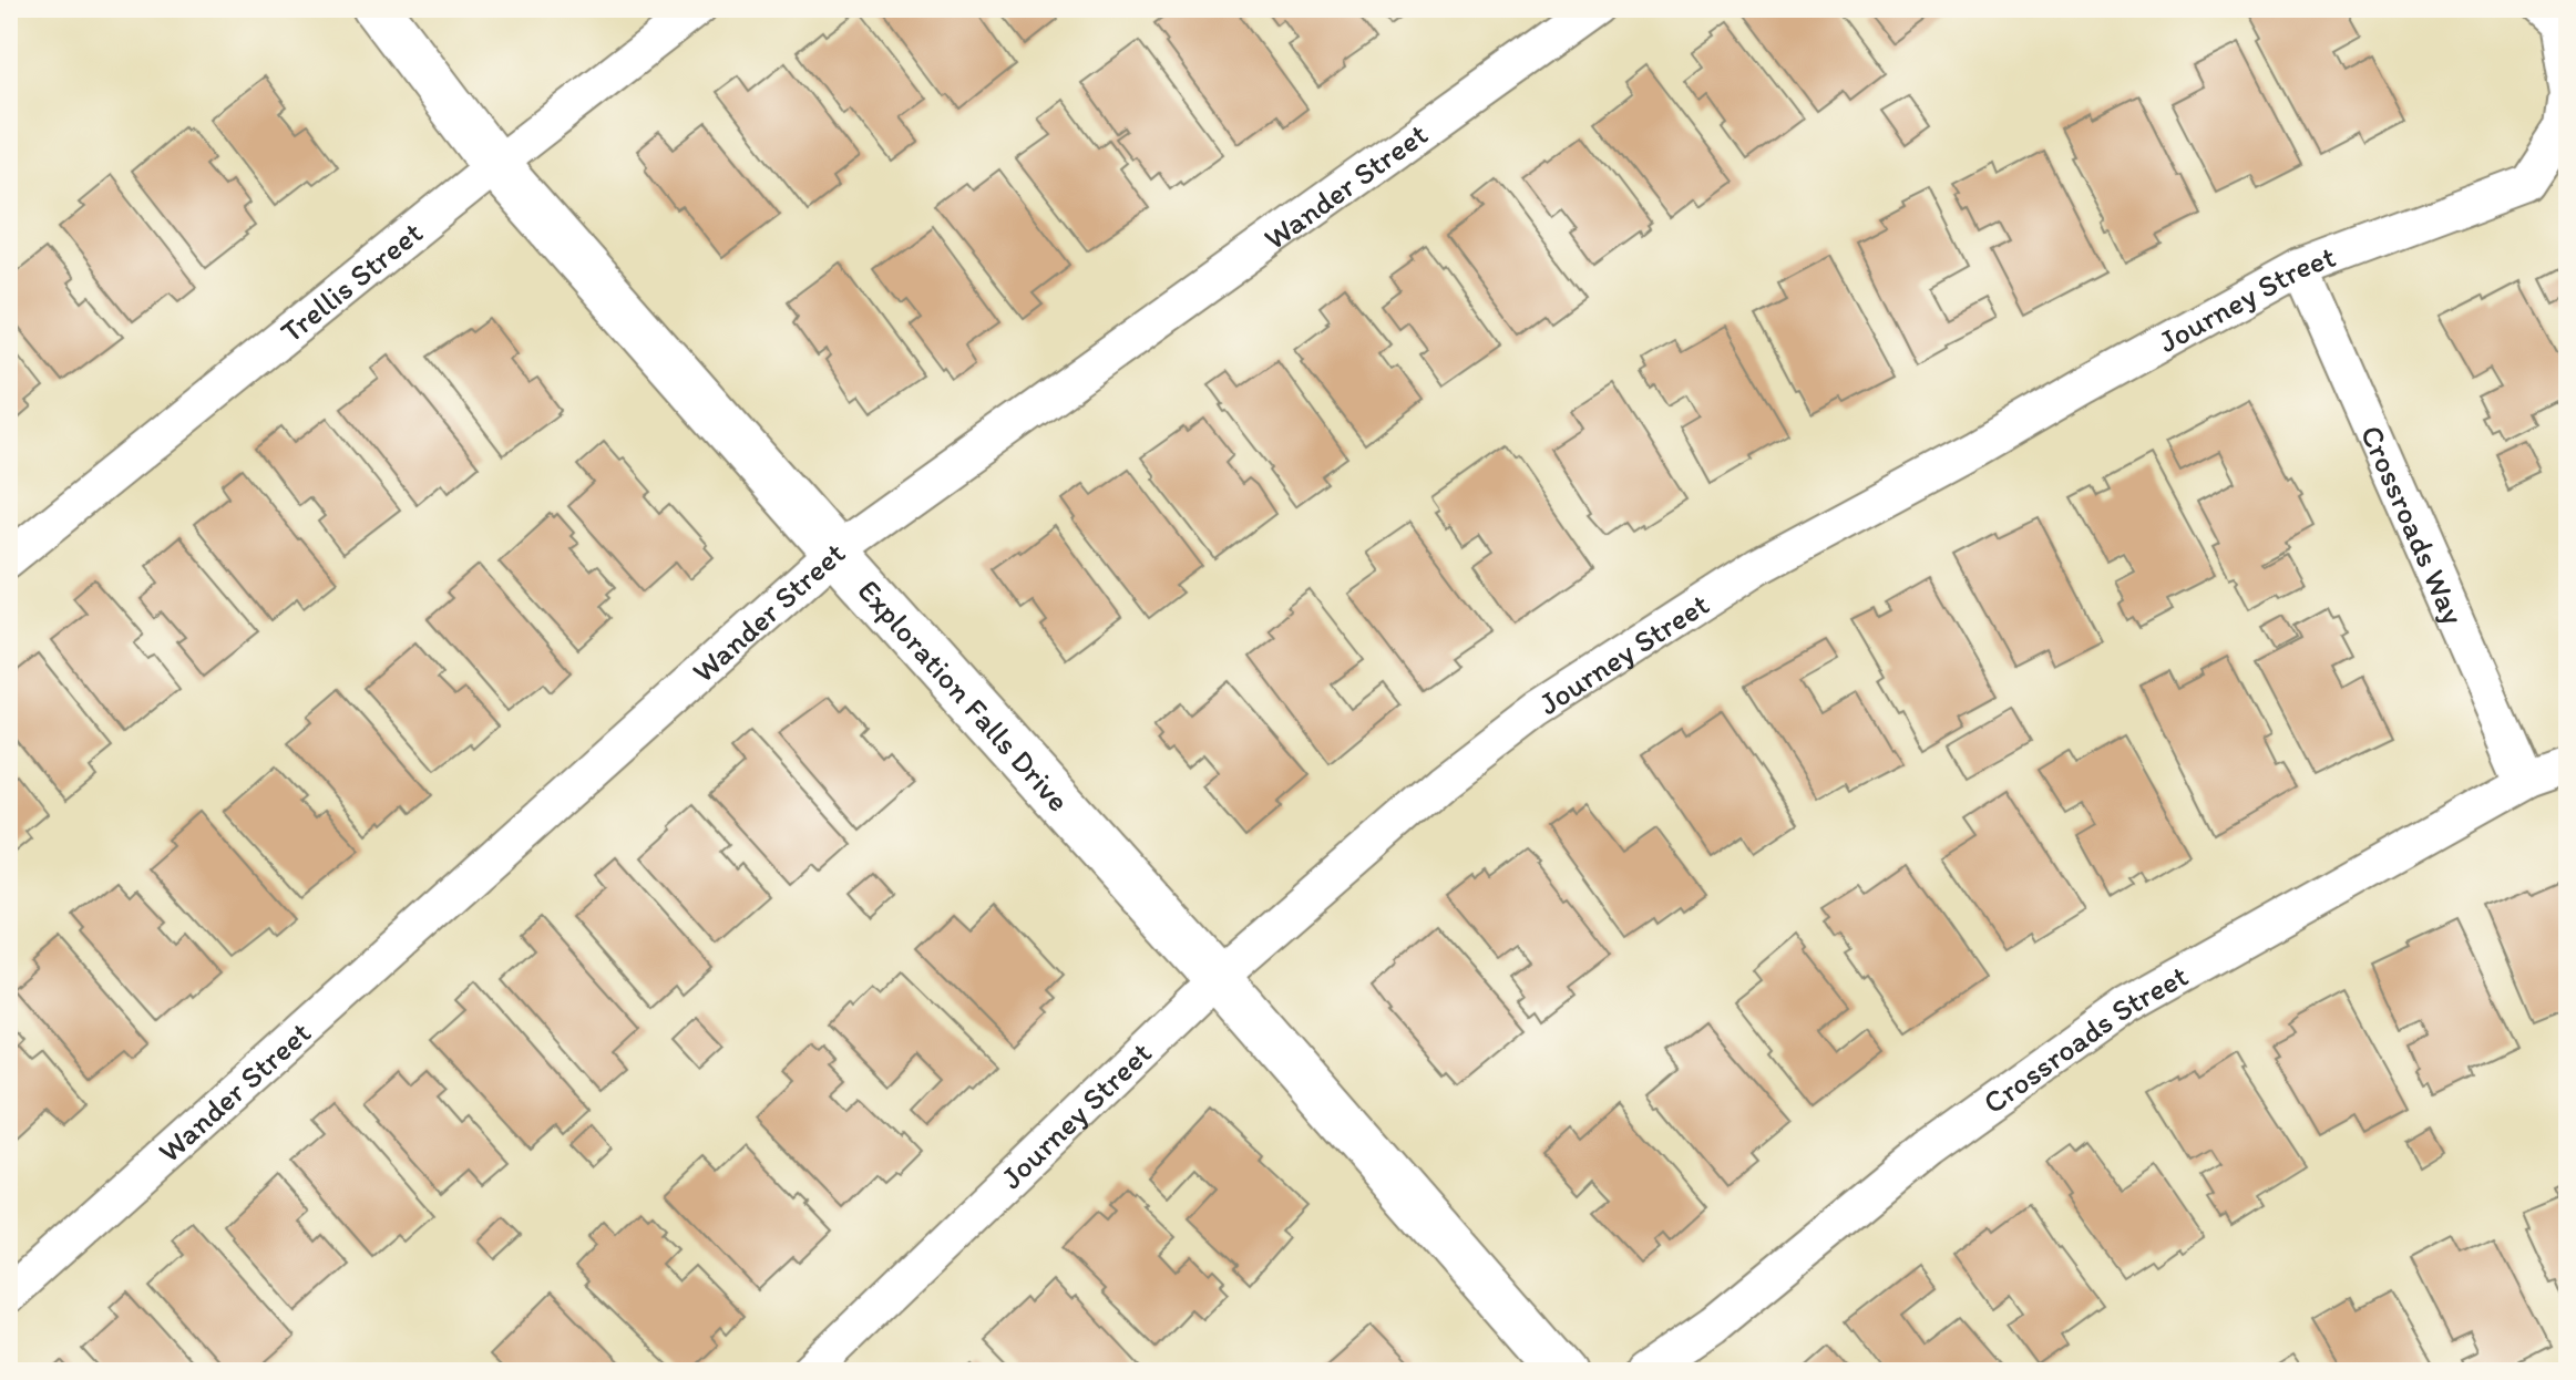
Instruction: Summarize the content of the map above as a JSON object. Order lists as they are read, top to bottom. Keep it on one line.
{"streets":{"street":["Wander Street","Trellis Street","Journey Street","Crossroads Way","Exploration Falls Drive","Crossroads Street"]},"crossings":[["Wander Street","Exploration Falls Drive"],["Trellis Street","Exploration Falls Drive"],["Journey Street","Crossroads Way"],["Journey Street","Exploration Falls Drive"],["Crossroads Way","Crossroads Street"]]}
